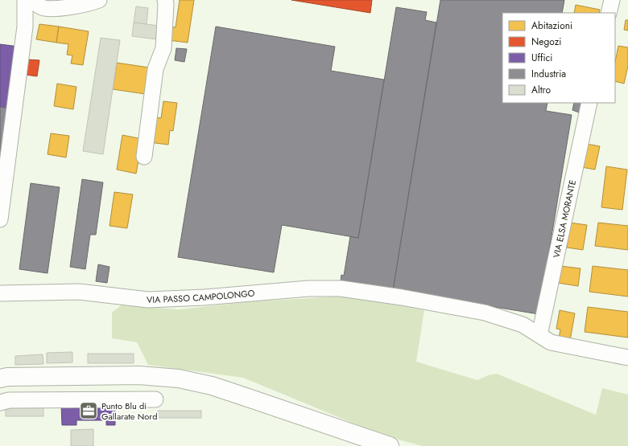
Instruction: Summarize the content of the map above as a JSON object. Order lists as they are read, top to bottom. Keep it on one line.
{"streets":{"street":["VIA ELSA MORANTE","VIA PASSO CAMPOLONGO"]},"crossings":[["VIA ELSA MORANTE","VIA PASSO CAMPOLONGO"]],"places":{"office":["Punto Blu di Gallarate Nord"]},"legend":["Abitazioni","Negozi","Uffici","Industria","Altro"]}
